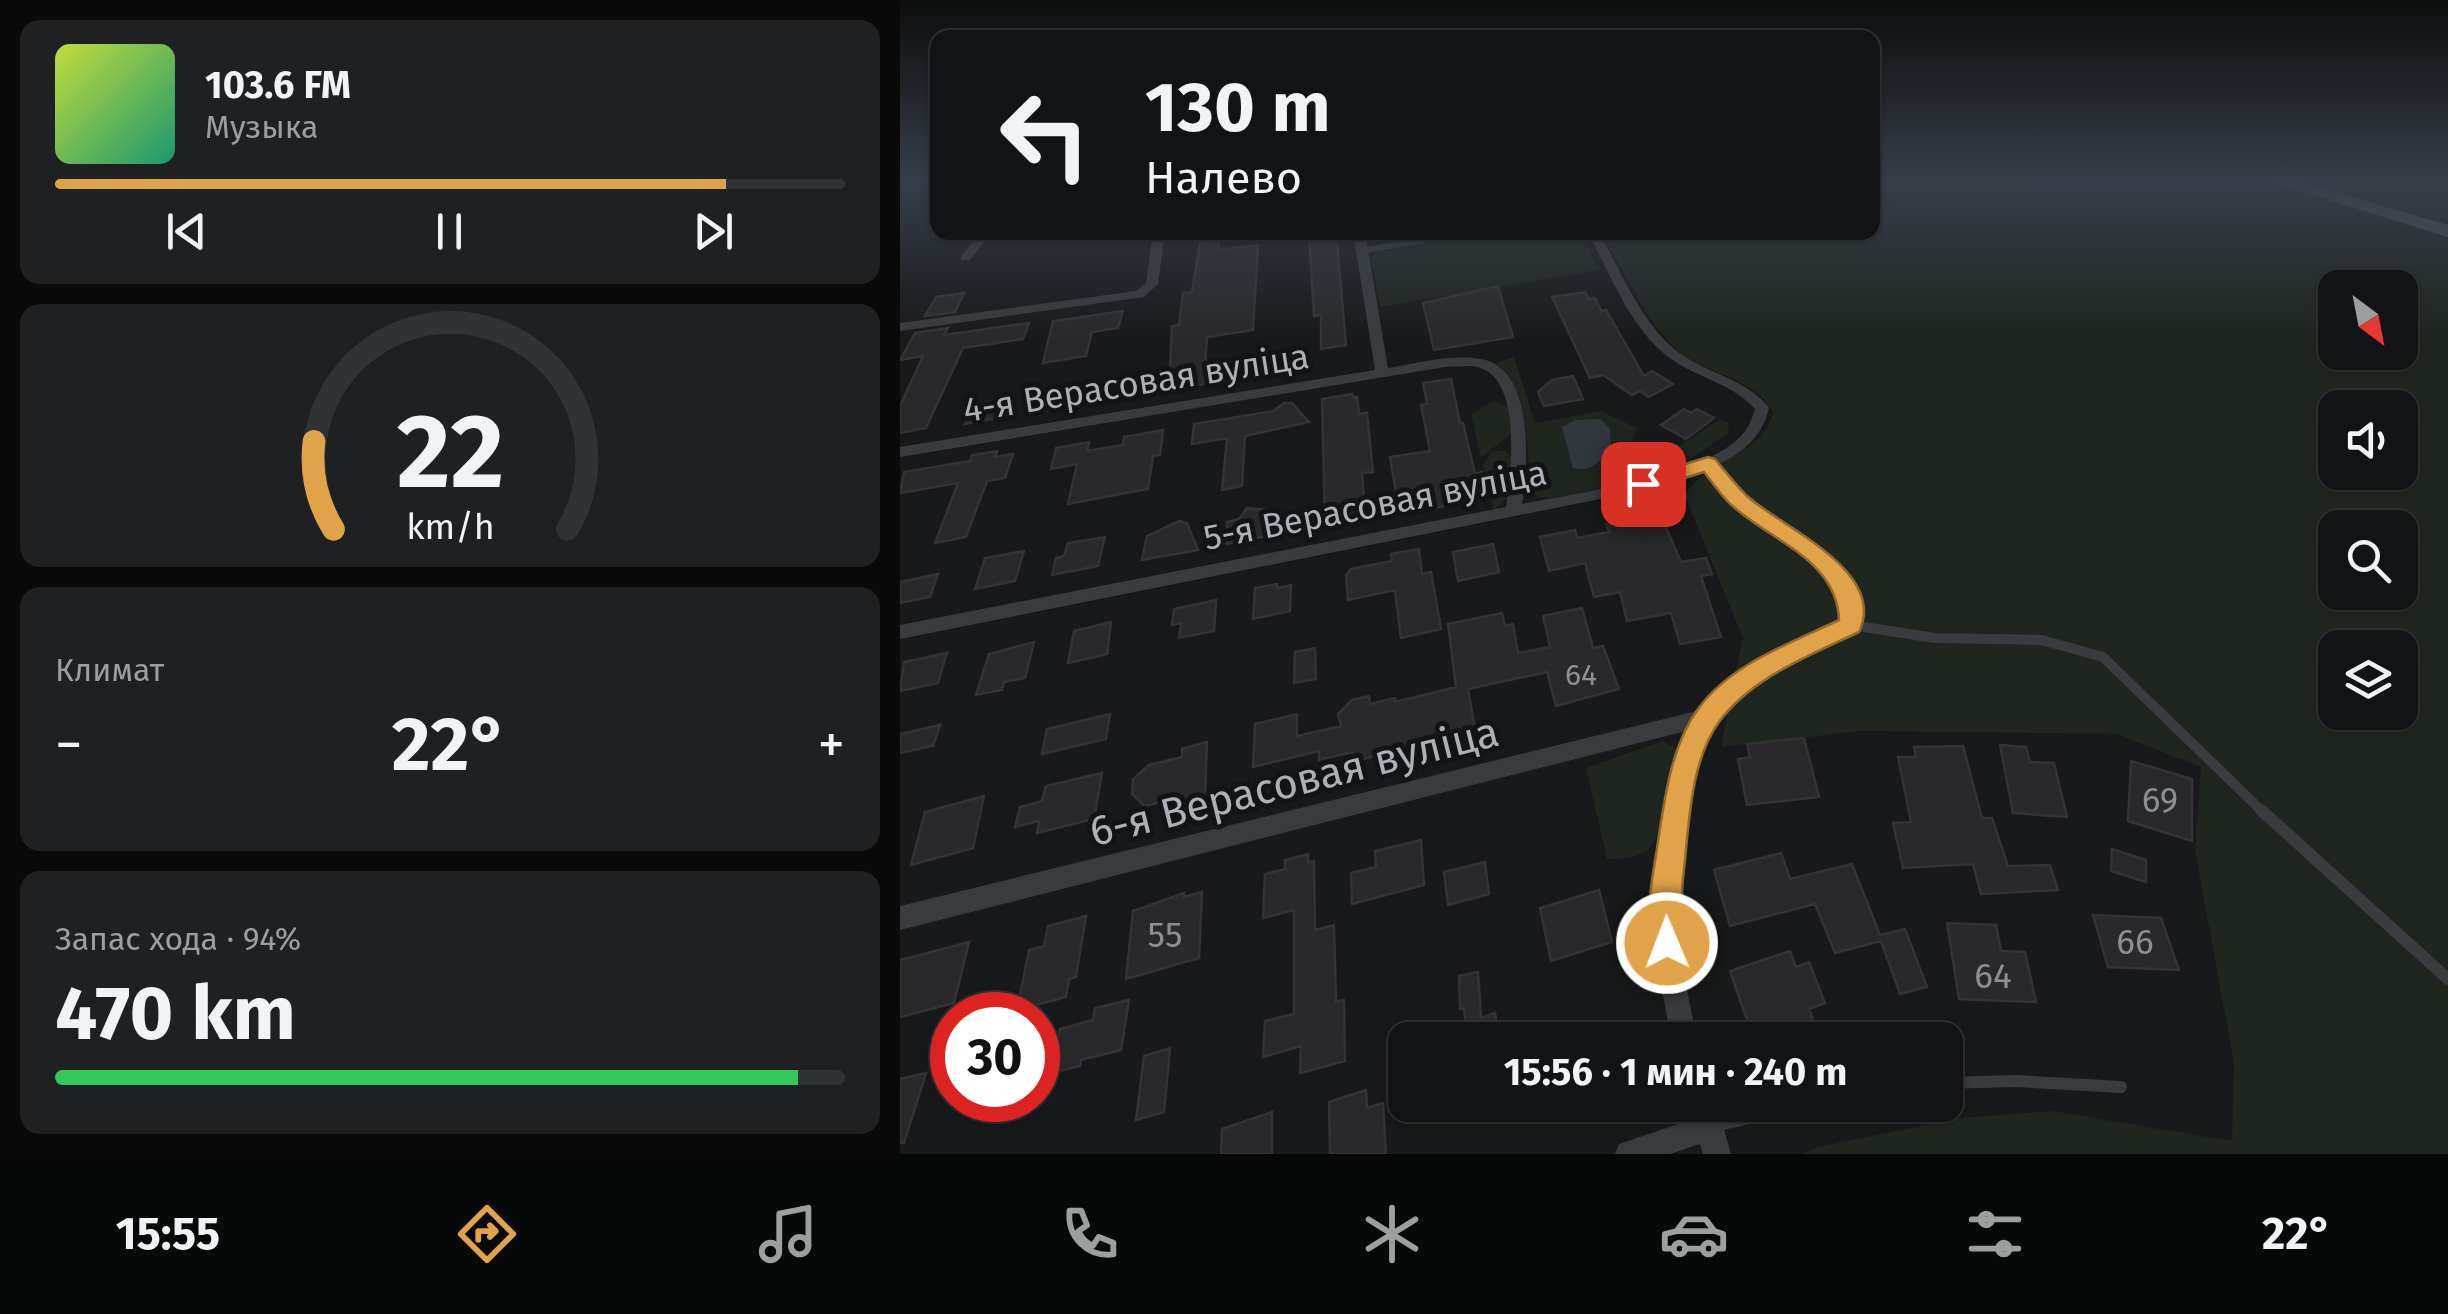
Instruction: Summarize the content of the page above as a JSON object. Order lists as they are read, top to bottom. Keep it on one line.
{"streets":{"street":["4-я Верасовая вуліца","5-я Верасовая вуліца","6-я Верасовая вуліца"]},"crossings":[["4-я Верасовая вуліца","5-я Верасовая вуліца"]],"house_numbers":["64","69","55","66","64"],"north":"bottom right","page":{"turn":["130 m","Налево"],"song":["103.6 FM","Музыка"],"tile":["Климат",["Запас хода · 94%","470 km"]],"heat":["−","22°","+"],"limit":"30","trip":"15:56 · 1 мин · 240 m","tabs":["15:55","22°"],"gauge":["22","km/h"]}}
